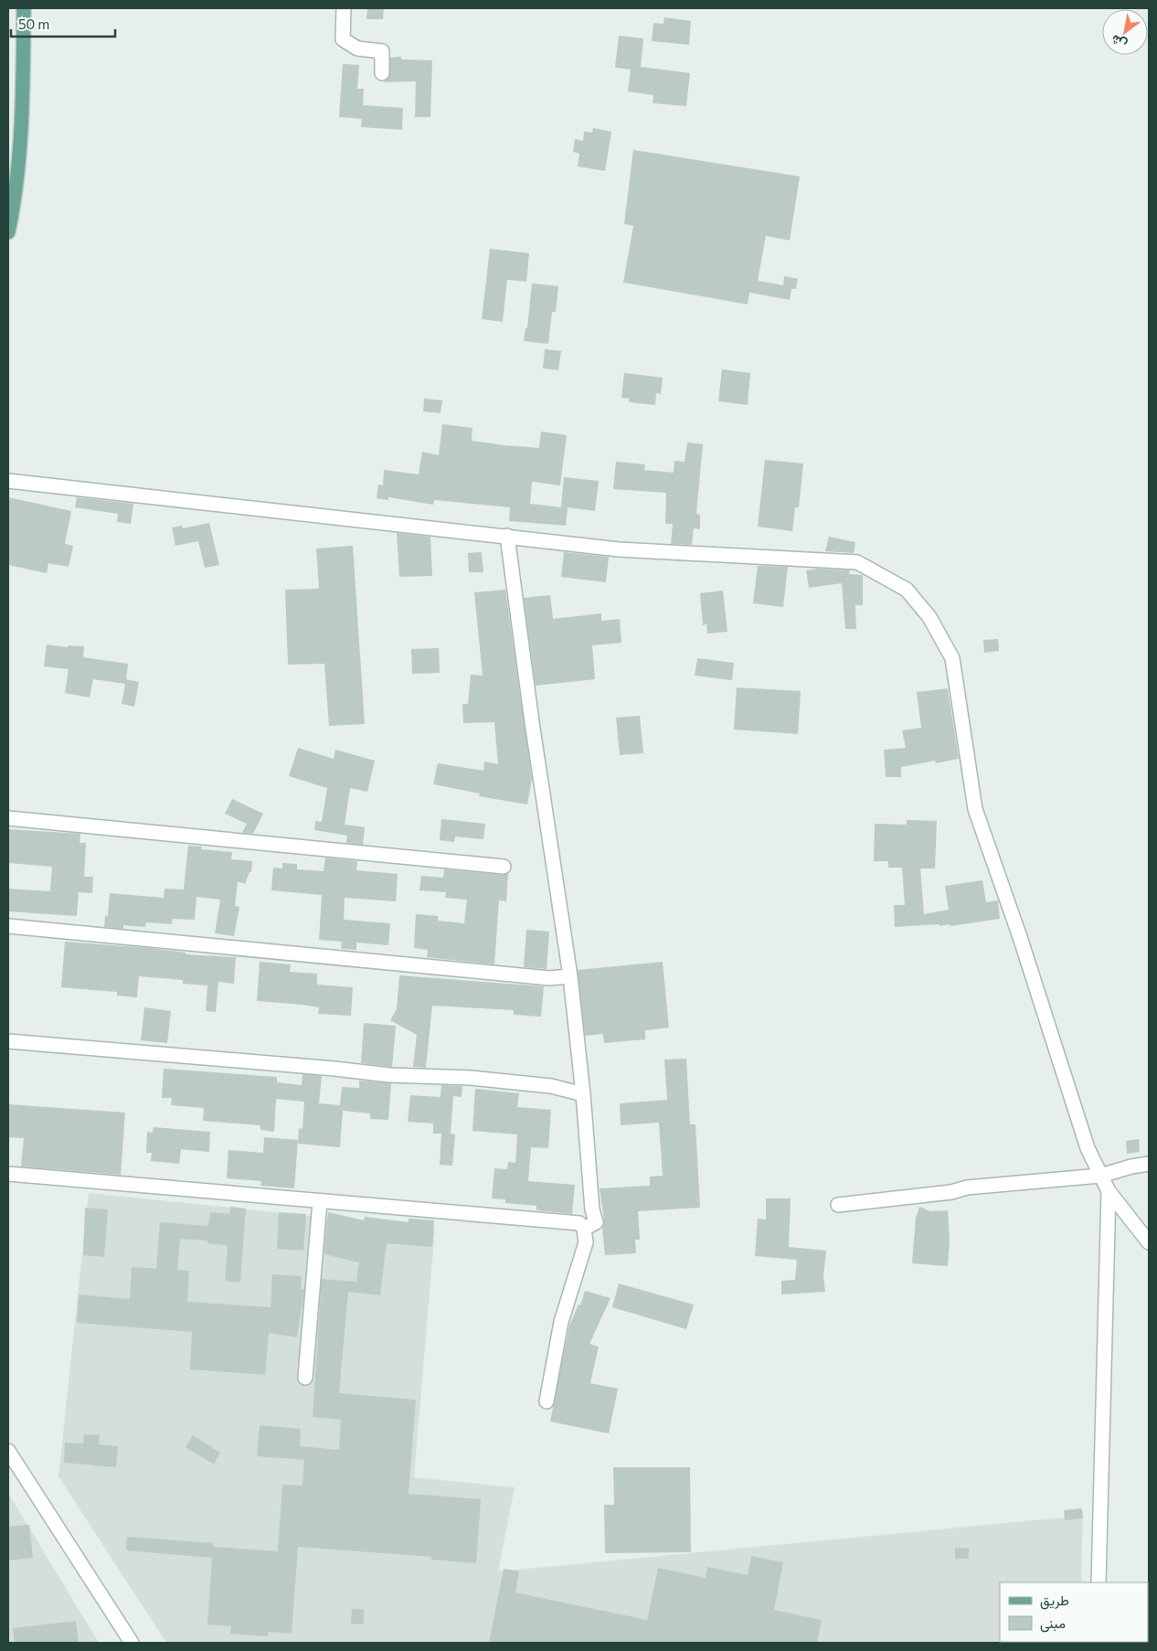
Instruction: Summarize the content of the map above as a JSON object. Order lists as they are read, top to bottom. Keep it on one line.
{"legend":["طريق","مبنى"],"scale_bar":"50 m","north":"bottom left"}
